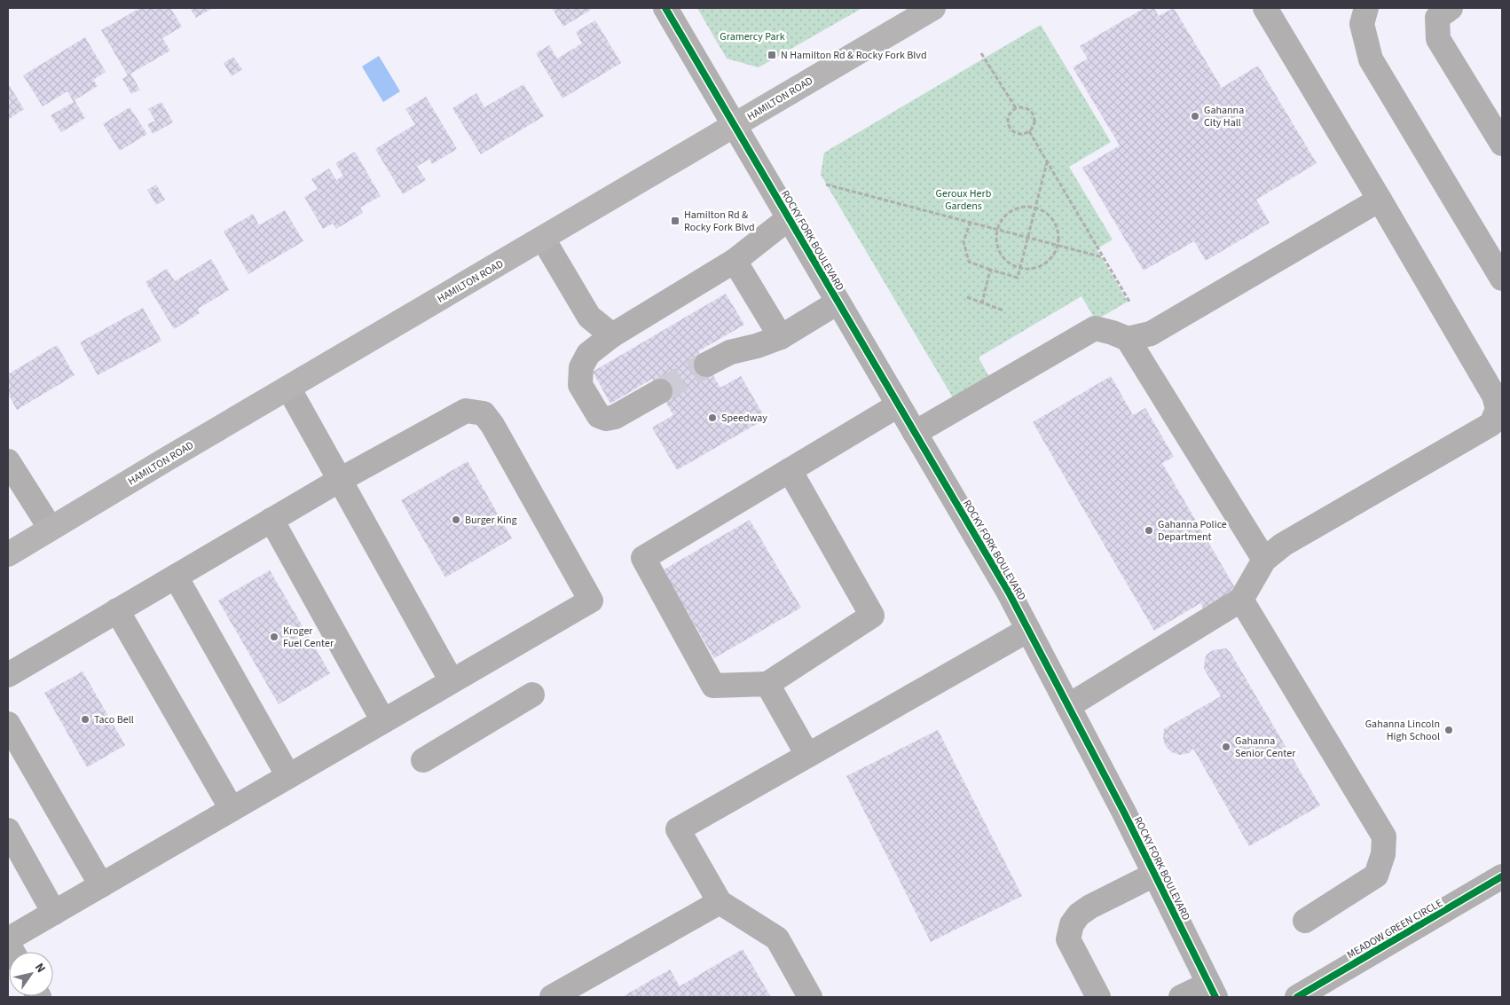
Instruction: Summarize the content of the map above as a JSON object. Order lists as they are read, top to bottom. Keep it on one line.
{"streets":{"main road":["HAMILTON ROAD"],"street":["ROCKY FORK BOULEVARD","MEADOW GREEN CIRCLE"]},"crossings":[["HAMILTON ROAD","ROCKY FORK BOULEVARD"]],"parks":["Gramercy Park","Geroux Herb Gardens"],"places":{"transit":["N Hamilton Rd & Rocky Fork Blvd","Hamilton Rd & Rocky Fork Blvd"],"other":["Gahanna City Hall","Speedway","Burger King","Gahanna Police Department","Kroger Fuel Center","Taco Bell","Gahanna Lincoln High School","Gahanna Senior Center"]},"north":"top right"}
